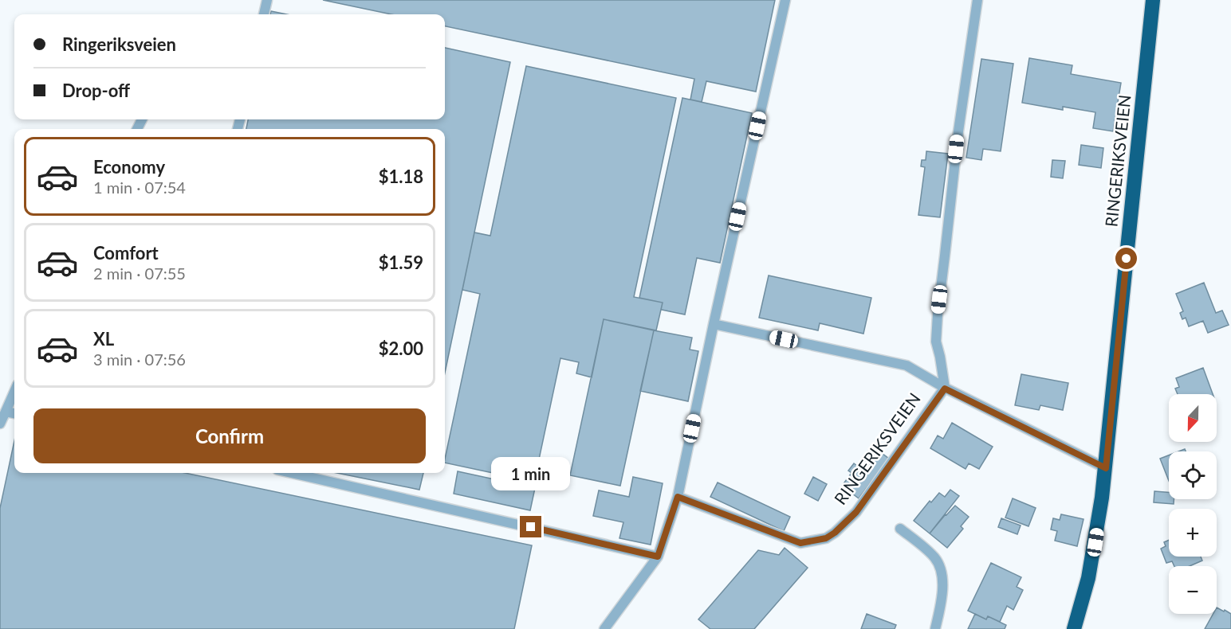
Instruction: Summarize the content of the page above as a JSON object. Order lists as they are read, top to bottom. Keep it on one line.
{"streets":{"highway":["RINGERIKSVEIEN"]},"north":"bottom","page":{"banner":["Ringeriksveien","Drop-off"],"list":[{"name":"Economy","note":"1 min · 07:54","value":"$1.18"},{"name":"Comfort","note":"2 min · 07:55","value":"$1.59"},{"name":"XL","note":"3 min · 07:56","value":"$2.00"}],"map_buttons":["+","−"],"buttons":"Confirm","bubble":"1 min"}}
